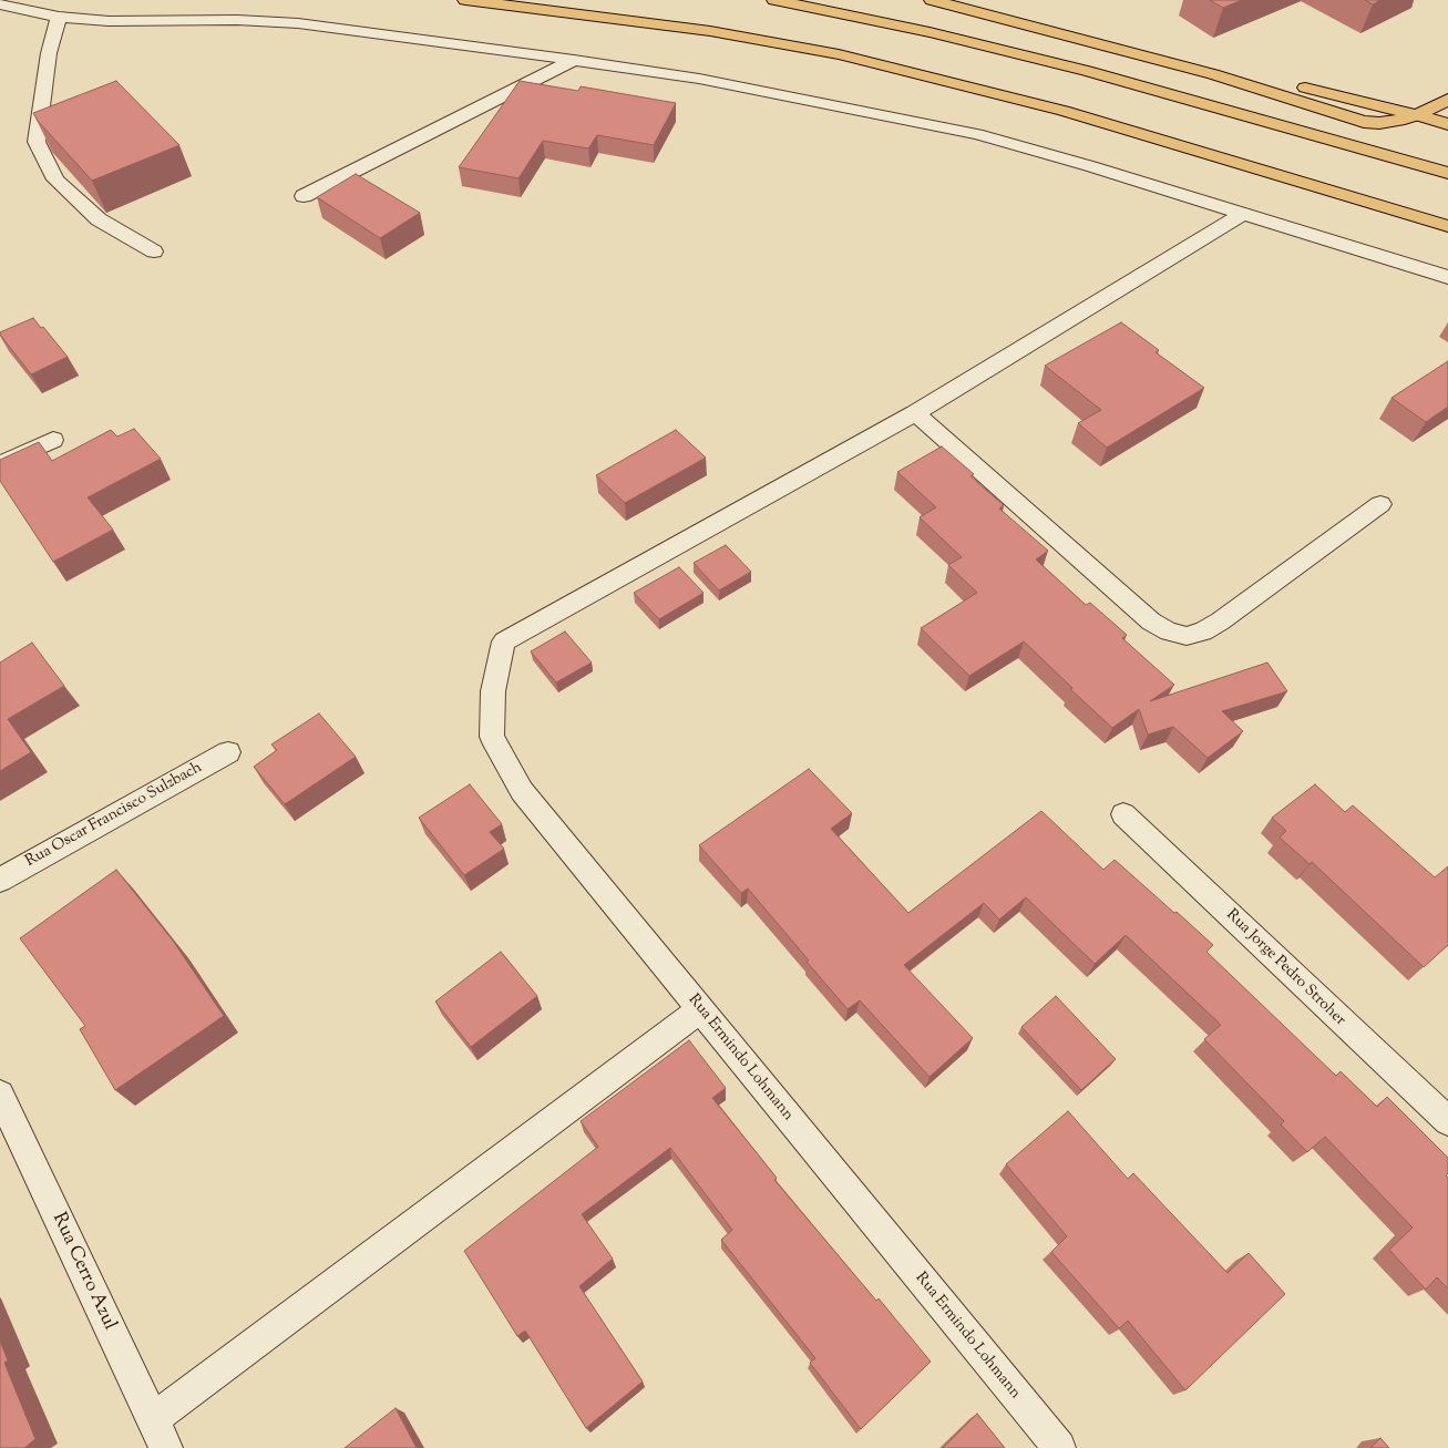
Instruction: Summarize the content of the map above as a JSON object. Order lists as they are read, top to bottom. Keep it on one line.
{"streets":{"street":["Rua Oscar Francisco Sulzbach","Rua Jorge Pedro Stroher","Rua Ermindo Lohmann","Rua Cerro Azul"]}}
